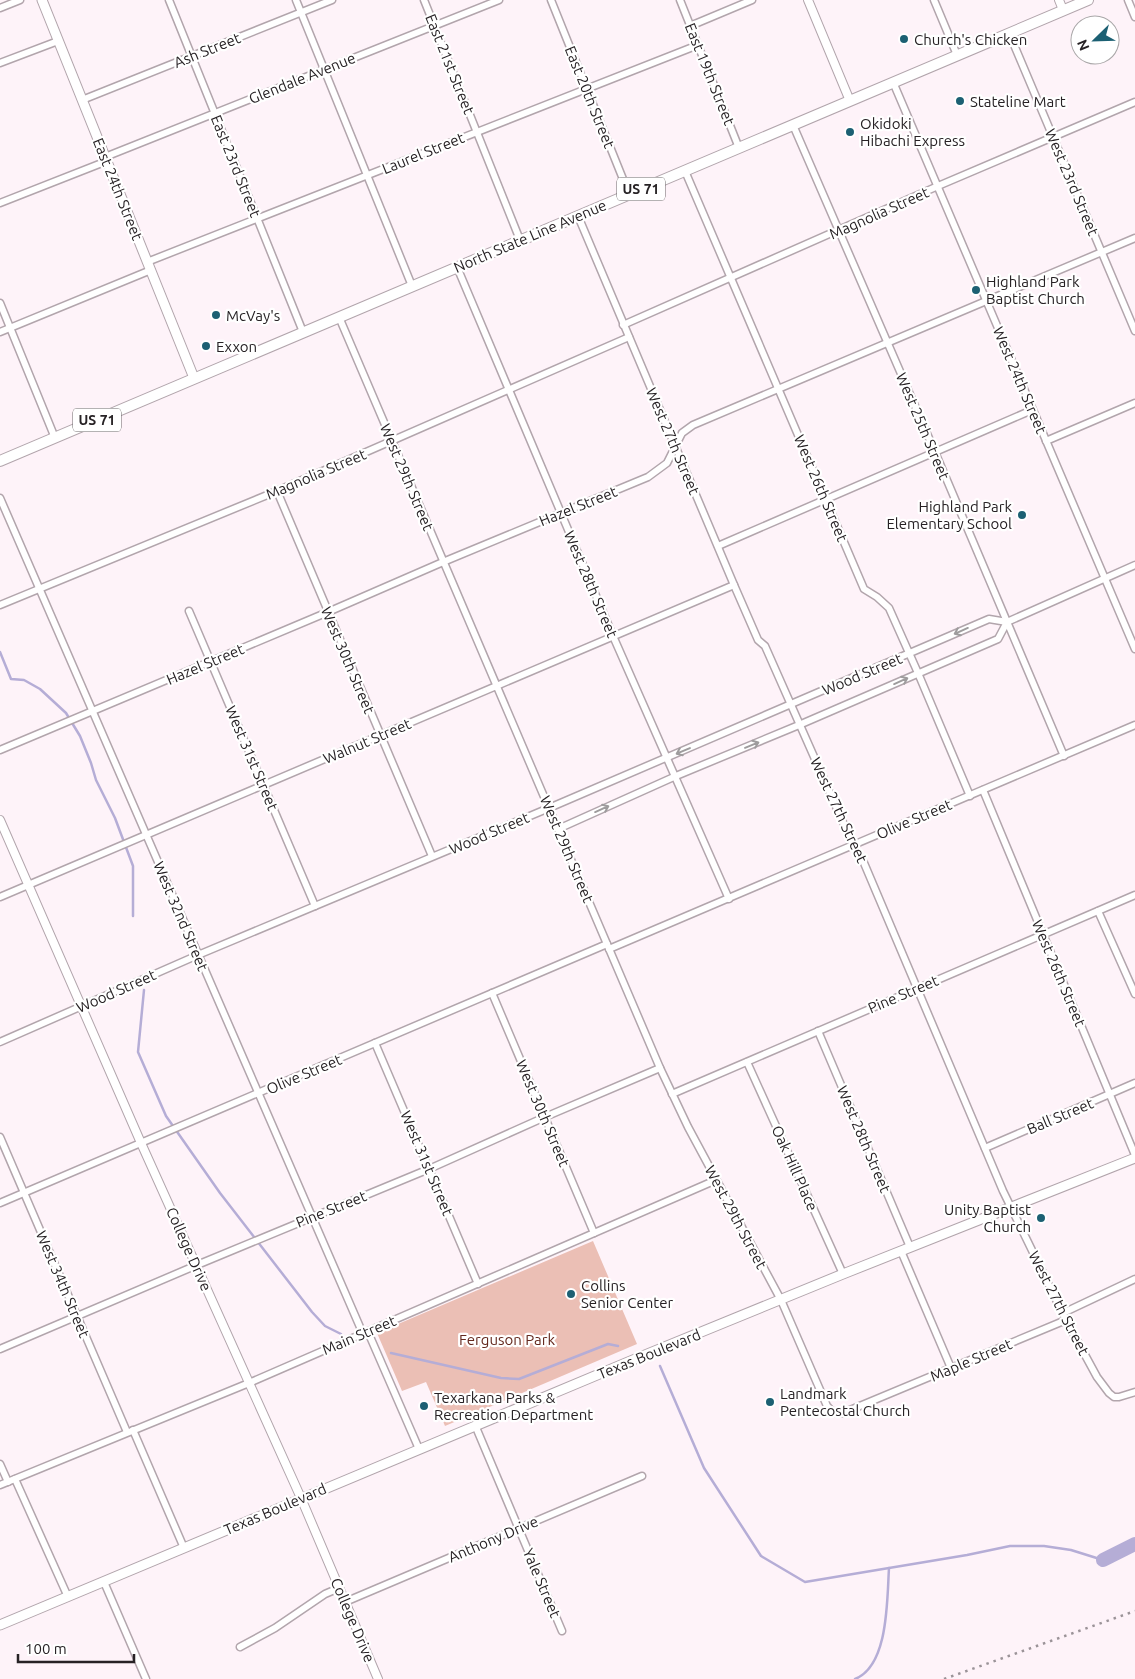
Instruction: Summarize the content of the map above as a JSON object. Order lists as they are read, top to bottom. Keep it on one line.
{"streets":{"main road":["East 24th Street","US 71","North State Line Avenue","Texas Boulevard"],"street":["Ash Street","East 21st Street","East 19th Street","Glendale Avenue","East 20th Street","Laurel Street","East 23rd Street","West 23rd Street","Magnolia Street","West 24th Street","West 25th Street","West 27th Street","West 29th Street","West 26th Street","Hazel Street","West 28th Street","West 30th Street","Wood Street","Walnut Street","West 31st Street","Olive Street","West 32nd Street","Pine Street","Ball Street","Oak Hill Place","College Drive","West 34th Street","Main Street","Maple Street","Anthony Drive","Yale Street"]},"crossings":[["Ash Street","East 23rd Street"],["Ash Street","East 24th Street"],["East 21st Street","Glendale Avenue"],["East 21st Street","Laurel Street"],["East 21st Street","North State Line Avenue"],["East 19th Street","Laurel Street"],["East 19th Street","North State Line Avenue"],["Glendale Avenue","East 23rd Street"],["Glendale Avenue","East 24th Street"],["East 20th Street","Laurel Street"],["East 20th Street","North State Line Avenue"],["Laurel Street","East 23rd Street"],["Laurel Street","East 24th Street"],["East 23rd Street","North State Line Avenue"],["West 23rd Street","Magnolia Street"],["West 23rd Street","North State Line Avenue"],["West 23rd Street","Hazel Street"],["East 24th Street","North State Line Avenue"],["Magnolia Street","West 24th Street"],["Magnolia Street","West 25th Street"],["Magnolia Street","West 27th Street"],["Magnolia Street","West 29th Street"],["Magnolia Street","West 26th Street"],["Magnolia Street","West 28th Street"],["Magnolia Street","West 30th Street"],["Magnolia Street","West 32nd Street"],["North State Line Avenue","West 24th Street"],["North State Line Avenue","West 25th Street"],["North State Line Avenue","West 27th Street"],["North State Line Avenue","West 29th Street"],["North State Line Avenue","West 26th Street"],["North State Line Avenue","West 28th Street"],["West 24th Street","Hazel Street"],["West 24th Street","Wood Street"],["West 25th Street","Hazel Street"],["West 25th Street","Wood Street"],["West 25th Street","Olive Street"],["West 27th Street","Hazel Street"],["West 27th Street","Wood Street"],["West 27th Street","Walnut Street"],["West 27th Street","Olive Street"],["West 27th Street","Pine Street"],["West 27th Street","Ball Street"],["West 27th Street","Texas Boulevard"],["West 27th Street","Maple Street"],["West 29th Street","Hazel Street"],["West 29th Street","Wood Street"],["West 29th Street","Walnut Street"],["West 29th Street","Olive Street"],["West 29th Street","Pine Street"],["West 29th Street","Main Street"],["West 29th Street","Texas Boulevard"],["West 29th Street","Maple Street"],["West 26th Street","Hazel Street"],["West 26th Street","Wood Street"],["West 26th Street","Olive Street"],["West 26th Street","Pine Street"],["West 26th Street","Ball Street"],["West 26th Street","Texas Boulevard"],["Hazel Street","West 28th Street"],["Hazel Street","West 30th Street"],["Hazel Street","West 31st Street"],["Hazel Street","West 32nd Street"],["West 28th Street","Wood Street"],["West 28th Street","Walnut Street"],["West 28th Street","Olive Street"],["West 28th Street","Pine Street"],["West 28th Street","Texas Boulevard"],["West 30th Street","Wood Street"],["West 30th Street","Walnut Street"],["West 30th Street","Olive Street"],["West 30th Street","Pine Street"],["West 30th Street","Main Street"],["Wood Street","West 31st Street"],["Wood Street","West 32nd Street"],["Wood Street","College Drive"],["Walnut Street","West 31st Street"],["Walnut Street","West 32nd Street"],["Walnut Street","College Drive"],["West 31st Street","Olive Street"],["West 31st Street","Pine Street"],["West 31st Street","Main Street"],["Olive Street","West 32nd Street"],["Olive Street","College Drive"],["Olive Street","West 34th Street"],["West 32nd Street","Pine Street"],["West 32nd Street","Main Street"],["West 32nd Street","Texas Boulevard"],["Pine Street","Oak Hill Place"],["Pine Street","College Drive"],["Pine Street","West 34th Street"],["Oak Hill Place","Texas Boulevard"],["College Drive","Main Street"],["College Drive","Texas Boulevard"],["College Drive","Anthony Drive"],["West 34th Street","Main Street"],["West 34th Street","Texas Boulevard"],["Texas Boulevard","Yale Street"],["Anthony Drive","Yale Street"]],"parks":["Ferguson Park"],"places":["Church's Chicken","Stateline Mart","Okidoki Hibachi Express","Highland Park Baptist Church","McVay's","Exxon","Highland Park Elementary School","Unity Baptist Church","Collins Senior Center","Landmark Pentecostal Church","Texarkana Parks & Recreation Department"],"scale_bar":"100 m","north":"bottom left"}
